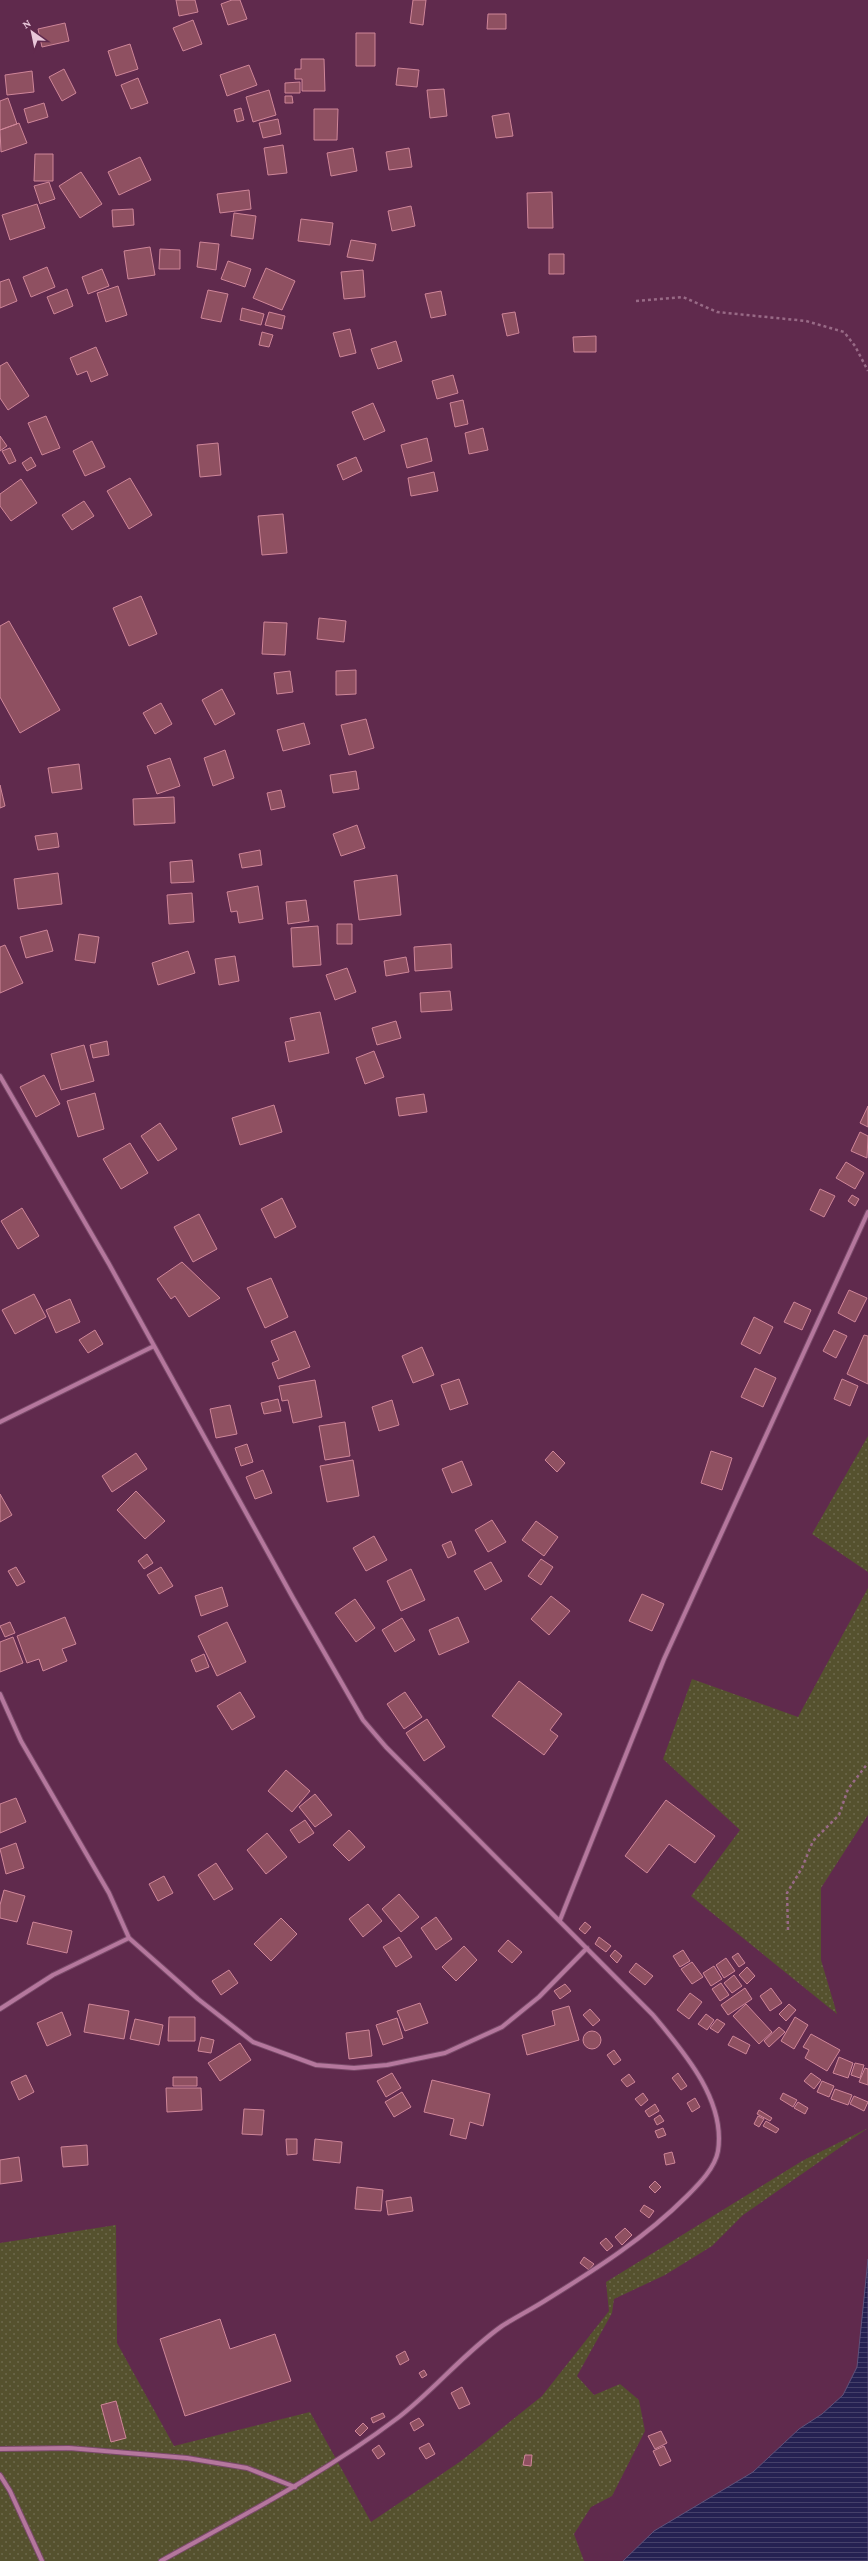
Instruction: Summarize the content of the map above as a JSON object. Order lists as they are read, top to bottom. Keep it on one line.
{"north":"top left"}
